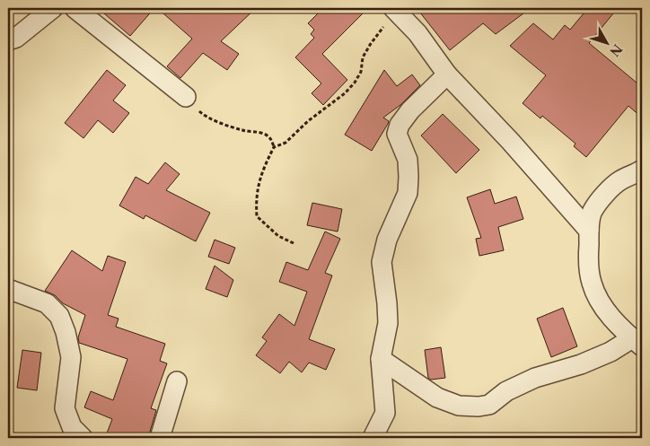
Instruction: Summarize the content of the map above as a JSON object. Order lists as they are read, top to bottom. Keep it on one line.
{"north":"bottom right"}
